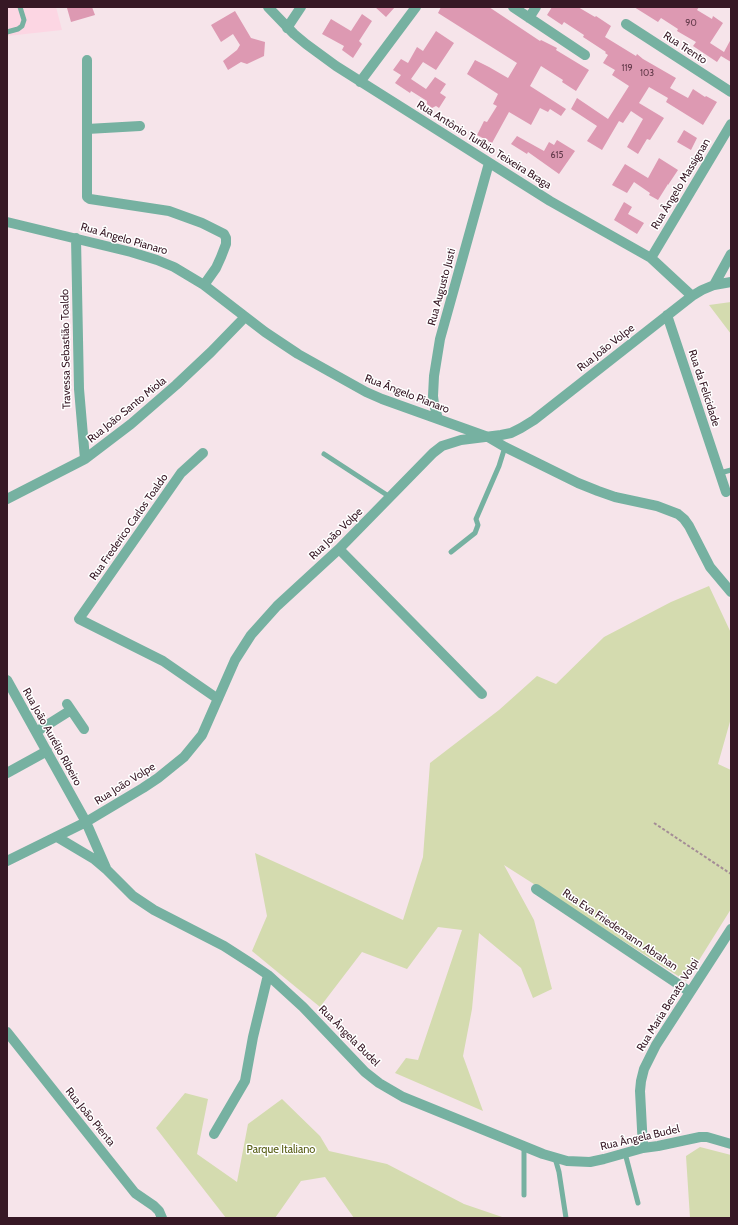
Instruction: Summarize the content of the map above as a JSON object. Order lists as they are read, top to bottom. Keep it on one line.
{"streets":{"street":["Rua Trento","Rua Antônio Turíbio Teixeira Braga","Rua Ângelo Massignan","Rua Ângelo Pianaro","Rua Augusto Justi","Rua João Volpe","Travessa Sebastião Toaldo","Rua da Felicidade","Rua João Santo Miola","Rua Frederico Carlos Toaldo","Rua João Aurélio Ribeiro","Rua Eva Friedemann Abrahan","Rua Maria Benato Volpi","Rua Ângela Budel","Rua João Pienta"]},"crossings":[["Rua Antônio Turíbio Teixeira Braga","Rua Ângelo Massignan"],["Rua Antônio Turíbio Teixeira Braga","Rua Augusto Justi"],["Rua Antônio Turíbio Teixeira Braga","Rua João Volpe"],["Rua Ângelo Pianaro","Rua Augusto Justi"],["Rua Ângelo Pianaro","Rua João Volpe"],["Rua Ângelo Pianaro","Travessa Sebastião Toaldo"],["Rua Ângelo Pianaro","Rua João Santo Miola"],["Rua João Volpe","Rua da Felicidade"],["Rua João Volpe","Rua Frederico Carlos Toaldo"],["Rua João Volpe","Rua João Aurélio Ribeiro"],["Rua João Volpe","Rua Ângela Budel"],["Travessa Sebastião Toaldo","Rua João Santo Miola"],["Rua João Aurélio Ribeiro","Rua Ângela Budel"],["Rua Eva Friedemann Abrahan","Rua Maria Benato Volpi"],["Rua Maria Benato Volpi","Rua Ângela Budel"]],"parks":["Parque Italiano"],"house_numbers":["90","119","103","615"]}
